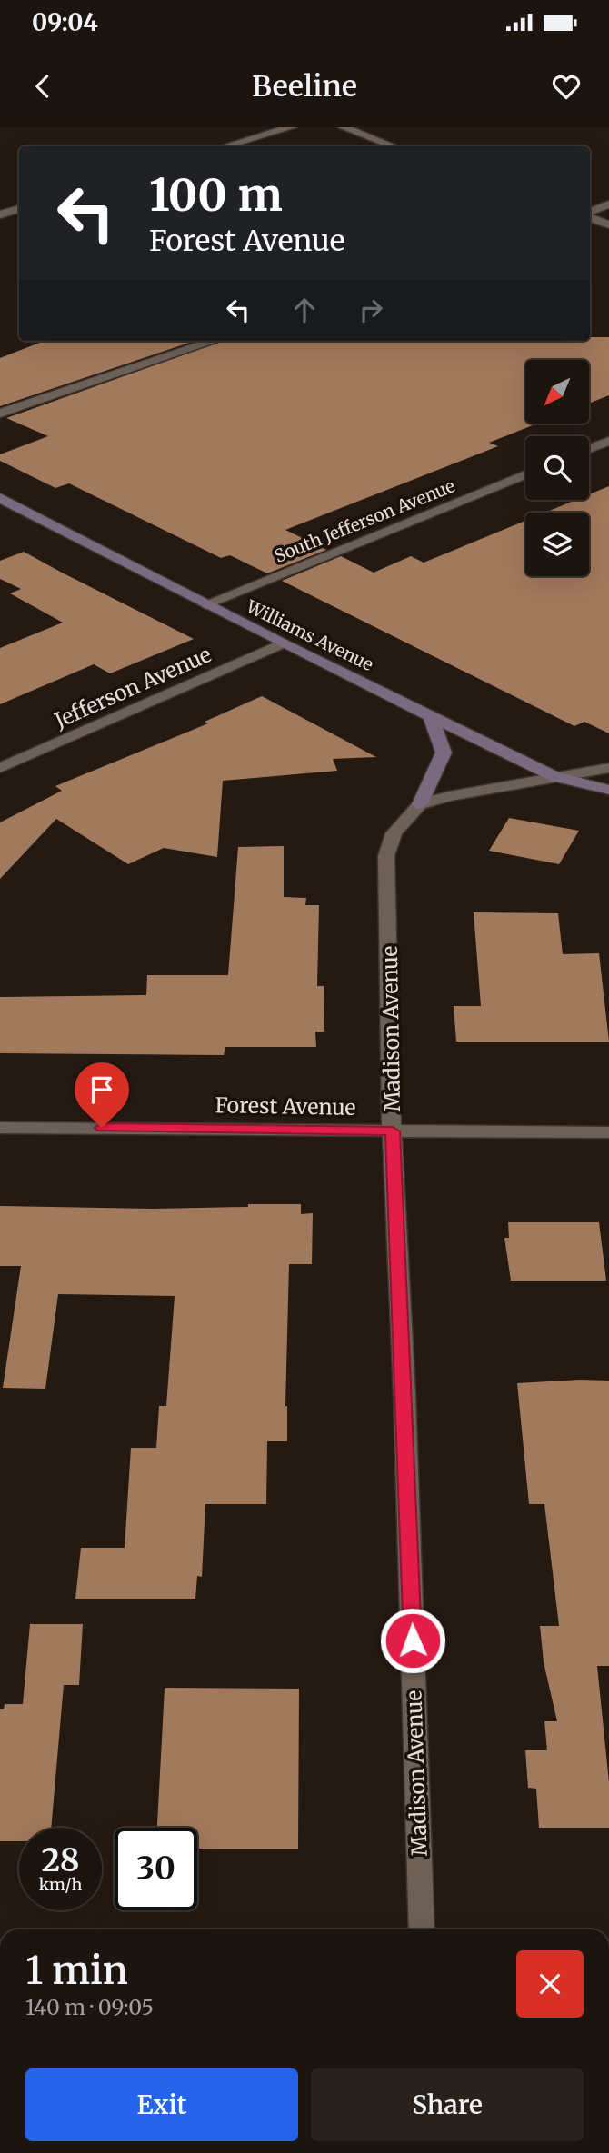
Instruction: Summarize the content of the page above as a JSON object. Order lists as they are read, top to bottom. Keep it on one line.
{"streets":{"street":["South Jefferson Avenue","Williams Avenue","Jefferson Avenue","Madison Avenue","Forest Avenue"]},"crossings":[["South Jefferson Avenue","Williams Avenue"],["Williams Avenue","Jefferson Avenue"],["Madison Avenue","Forest Avenue"]],"north":"bottom left","page":{"status":"09:04","header":"Beeline","turn":["100 m","Forest Avenue"],"speed":"28 km/h","limit":"30","heading":["1 min","140 m · 09:05"],"buttons":["Exit","Share"]}}
